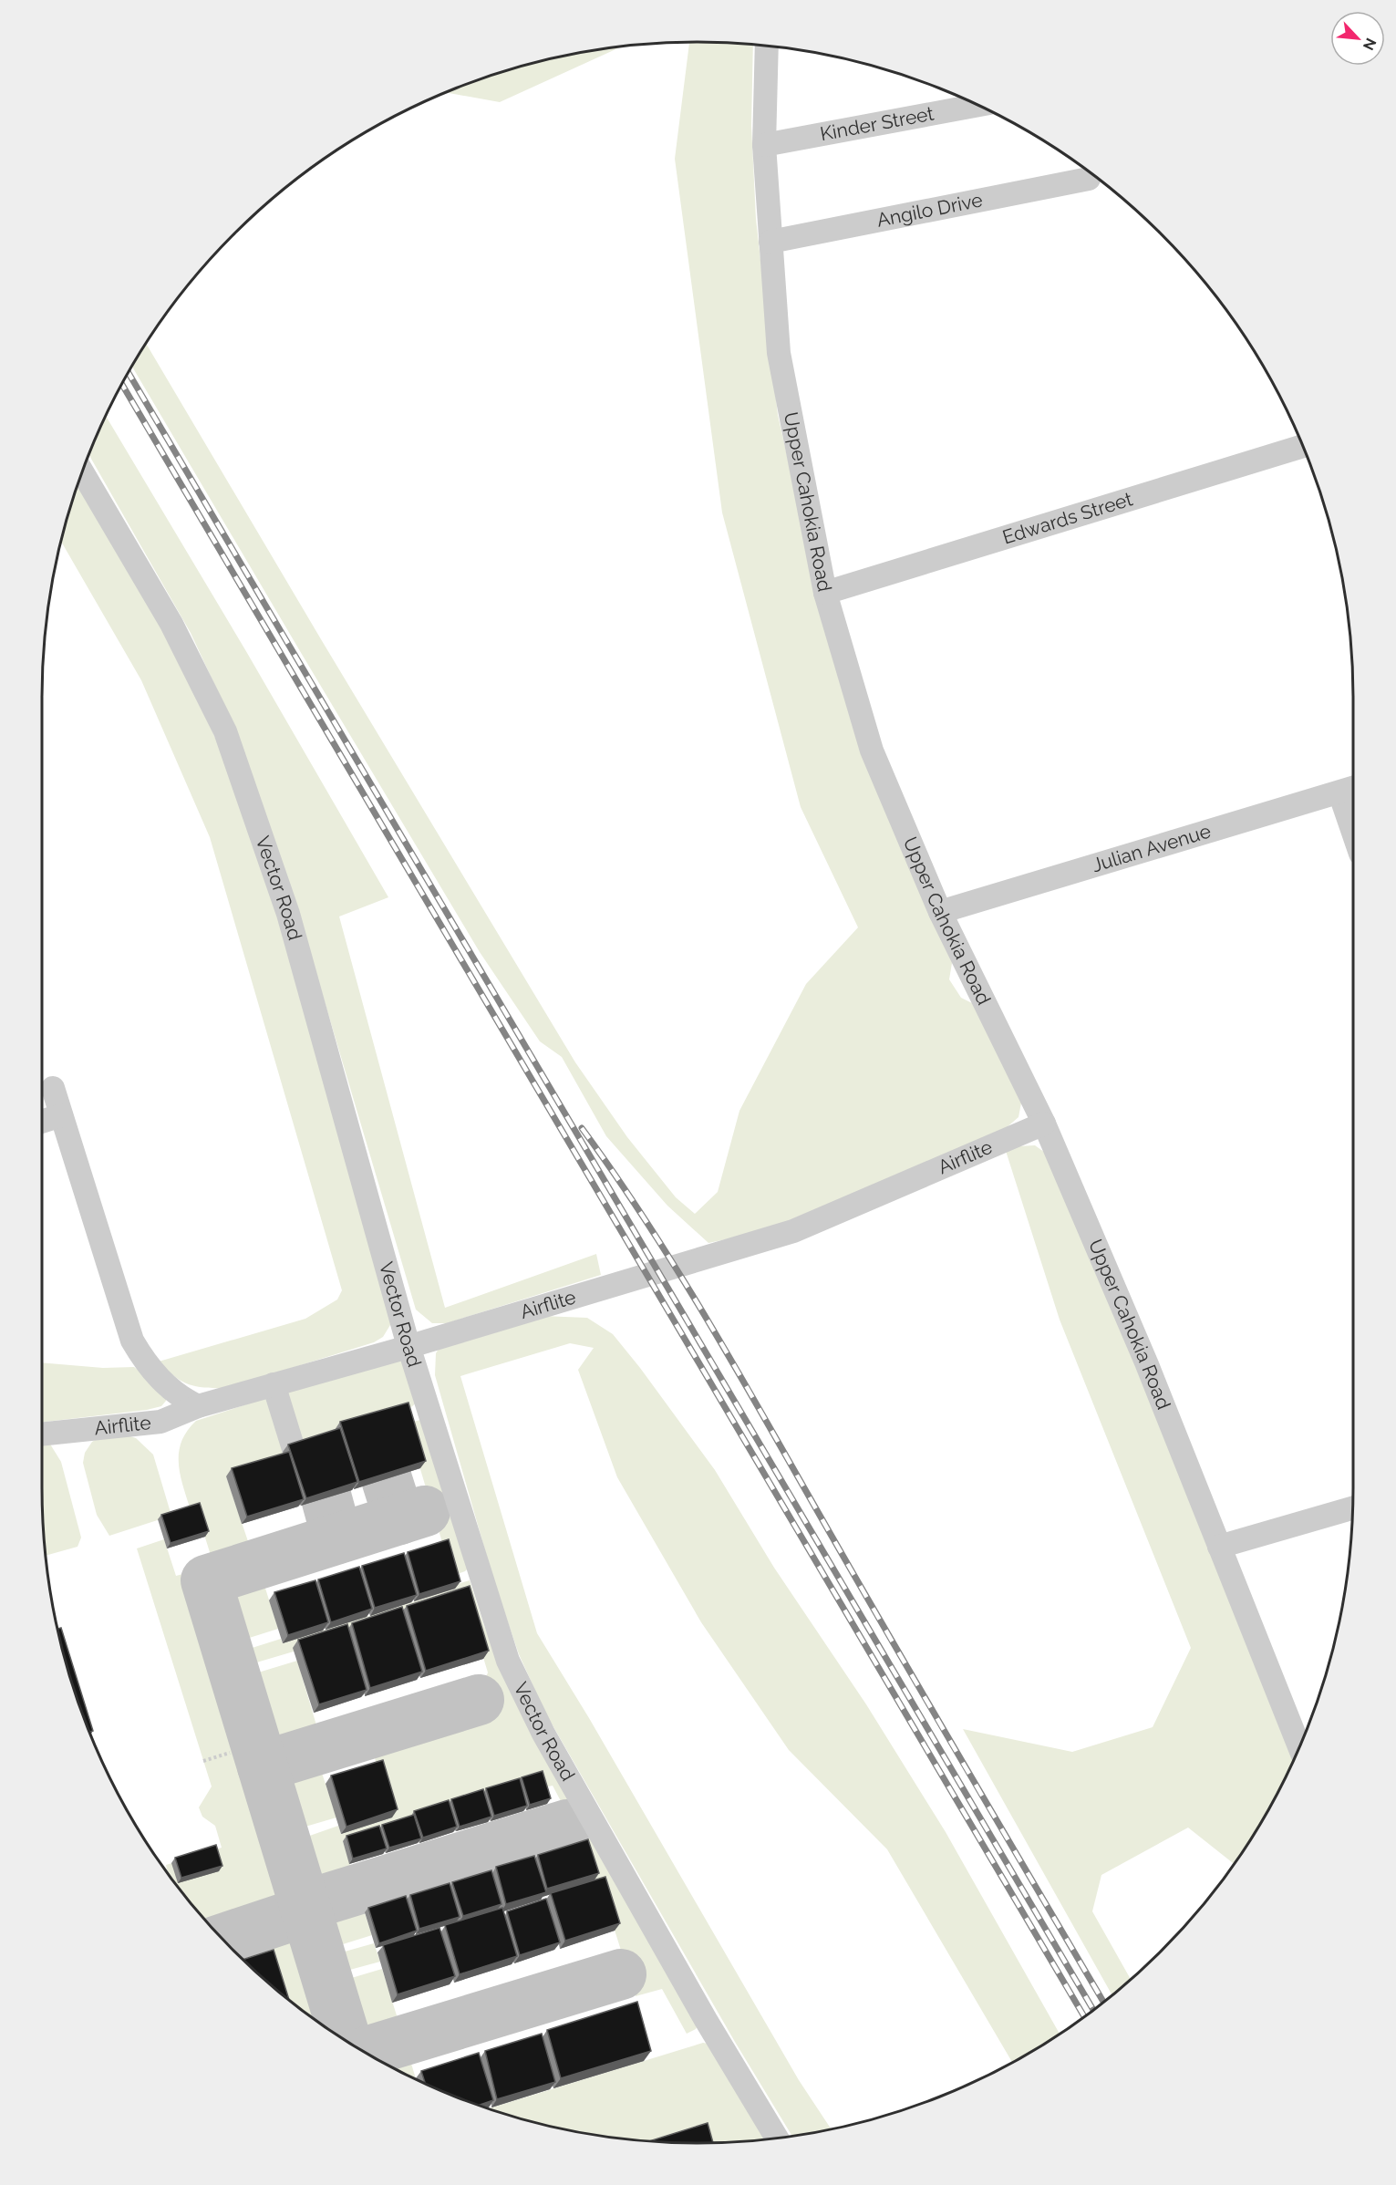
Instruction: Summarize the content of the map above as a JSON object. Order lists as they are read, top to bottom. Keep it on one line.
{"streets":{"street":["Kinder Street","Angilo Drive","Upper Cahokia Road","Edwards Street","Julian Avenue","Vector Road","Airflite"]},"crossings":[["Kinder Street","Upper Cahokia Road"],["Angilo Drive","Upper Cahokia Road"],["Upper Cahokia Road","Edwards Street"],["Upper Cahokia Road","Julian Avenue"],["Upper Cahokia Road","Airflite"],["Vector Road","Airflite"]],"north":"bottom right"}
